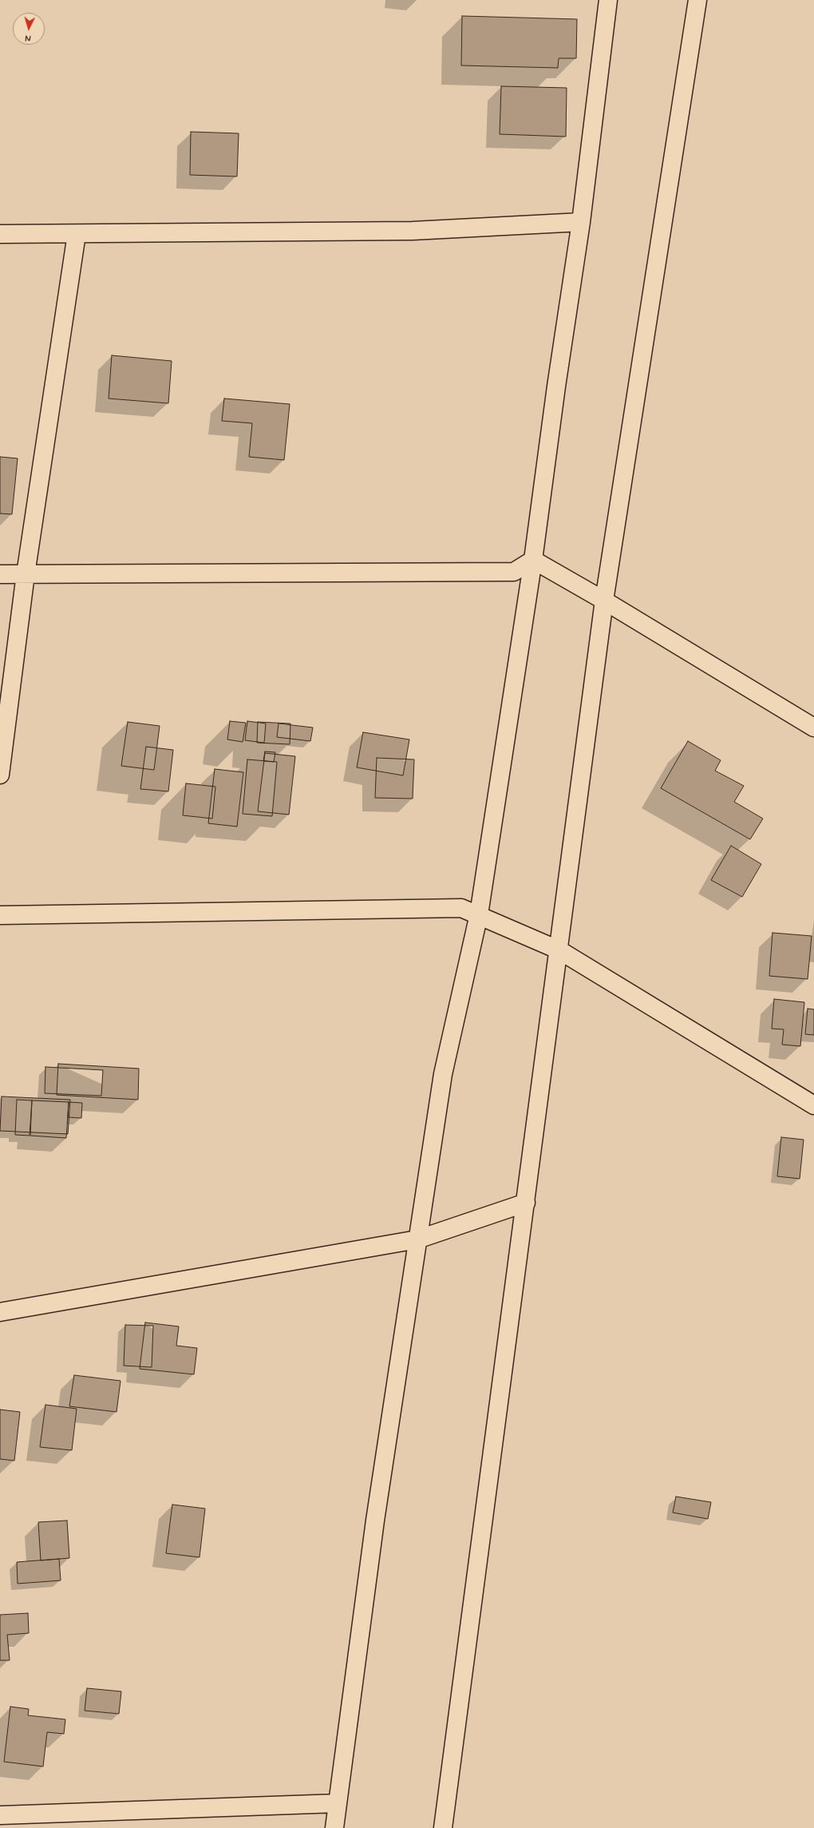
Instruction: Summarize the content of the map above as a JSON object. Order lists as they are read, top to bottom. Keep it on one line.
{"north":"bottom"}
